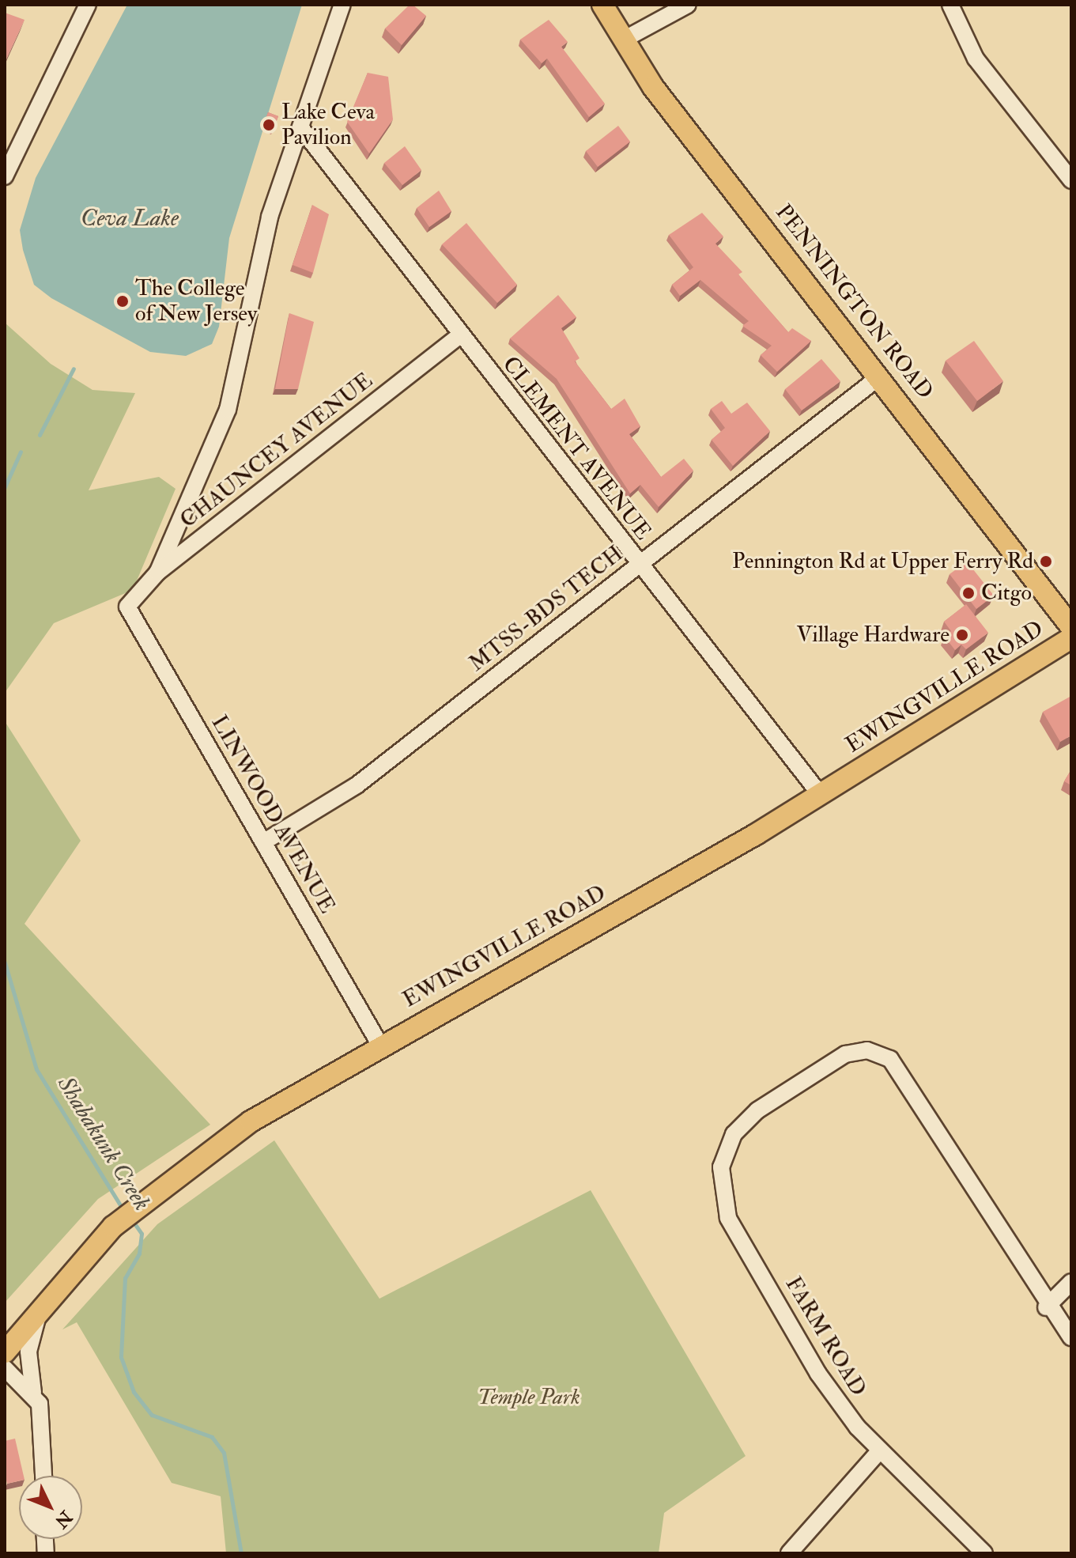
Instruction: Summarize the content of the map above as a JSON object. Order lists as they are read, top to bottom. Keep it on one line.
{"streets":{"main road":["PENNINGTON ROAD","EWINGVILLE ROAD"],"street":["CLEMENT AVENUE","CHAUNCEY AVENUE","MTSS-BDS TECH","LINWOOD AVENUE","FARM ROAD"]},"crossings":[["PENNINGTON ROAD","MTSS-BDS TECH"],["CLEMENT AVENUE","CHAUNCEY AVENUE"],["CLEMENT AVENUE","MTSS-BDS TECH"],["CLEMENT AVENUE","EWINGVILLE ROAD"],["CHAUNCEY AVENUE","LINWOOD AVENUE"],["MTSS-BDS TECH","LINWOOD AVENUE"],["EWINGVILLE ROAD","LINWOOD AVENUE"]],"water":["Ceva Lake","Shabakunk Creek"],"parks":["Temple Park"],"places":["Lake Ceva Pavilion","The College of New Jersey","Pennington Rd at Upper Ferry Rd","Citgo","Village Hardware"],"north":"bottom right"}
